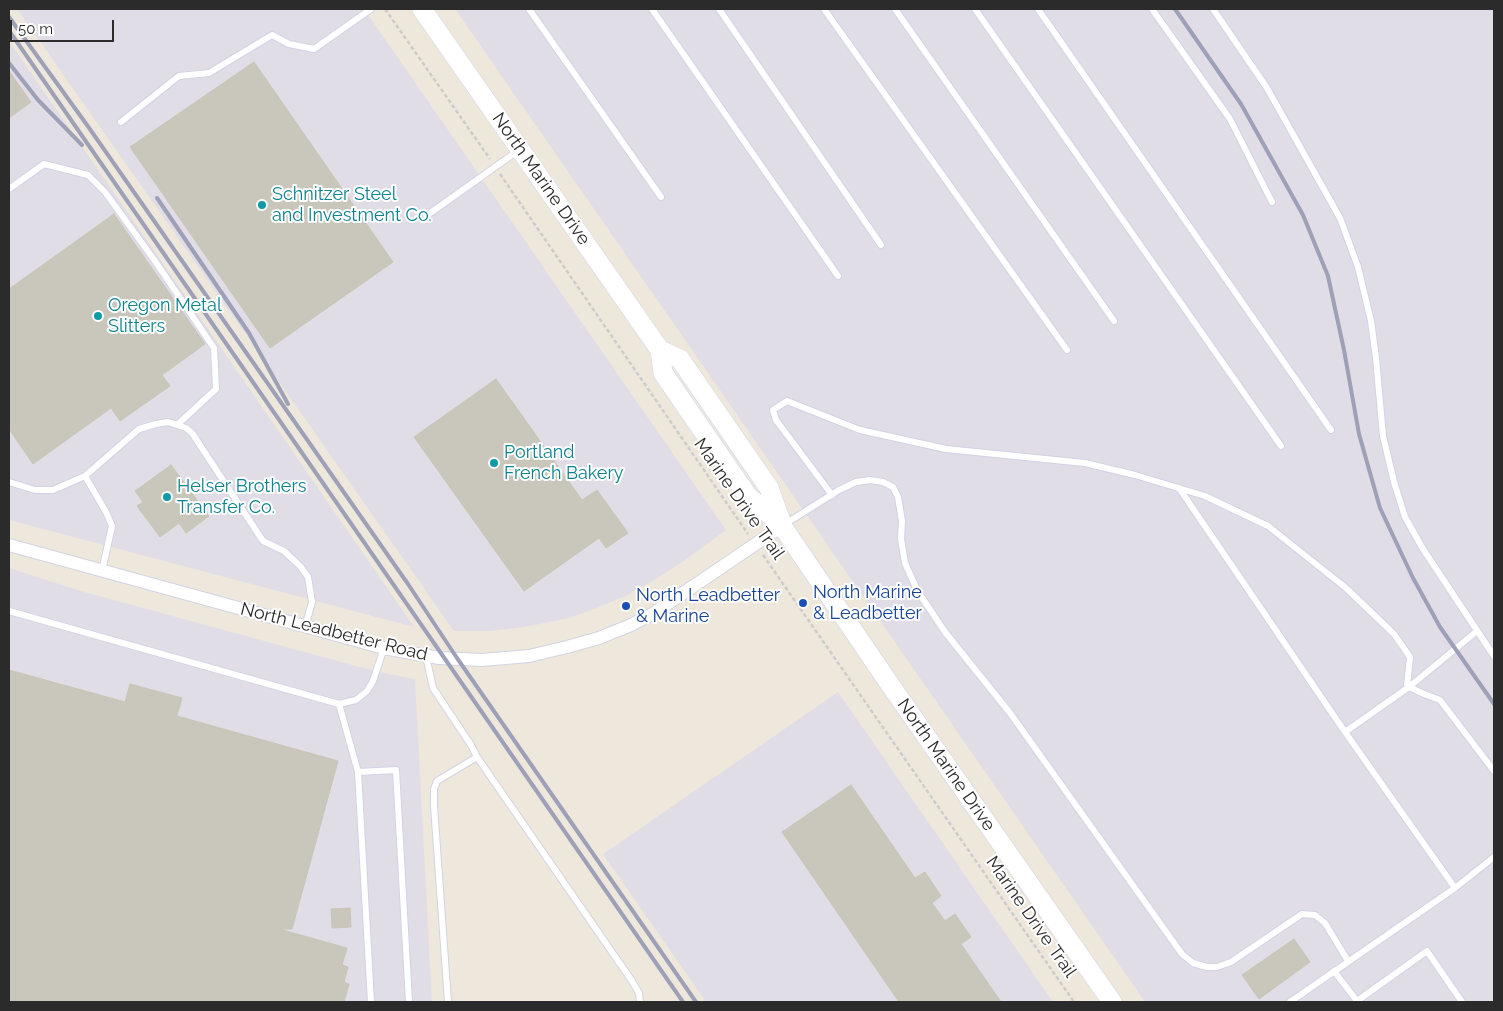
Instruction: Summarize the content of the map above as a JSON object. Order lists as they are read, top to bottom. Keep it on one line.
{"streets":{"main road":["North Marine Drive"],"street":["North Leadbetter Road"],"path":["Marine Drive Trail"]},"crossings":[["North Marine Drive","North Leadbetter Road"],["Marine Drive Trail","North Leadbetter Road"]],"places":["Schnitzer Steel and Investment Co.","Oregon Metal Slitters","Portland French Bakery","Helser Brothers Transfer Co.","North Marine & Leadbetter","North Leadbetter & Marine"],"scale_bar":"50 m"}
